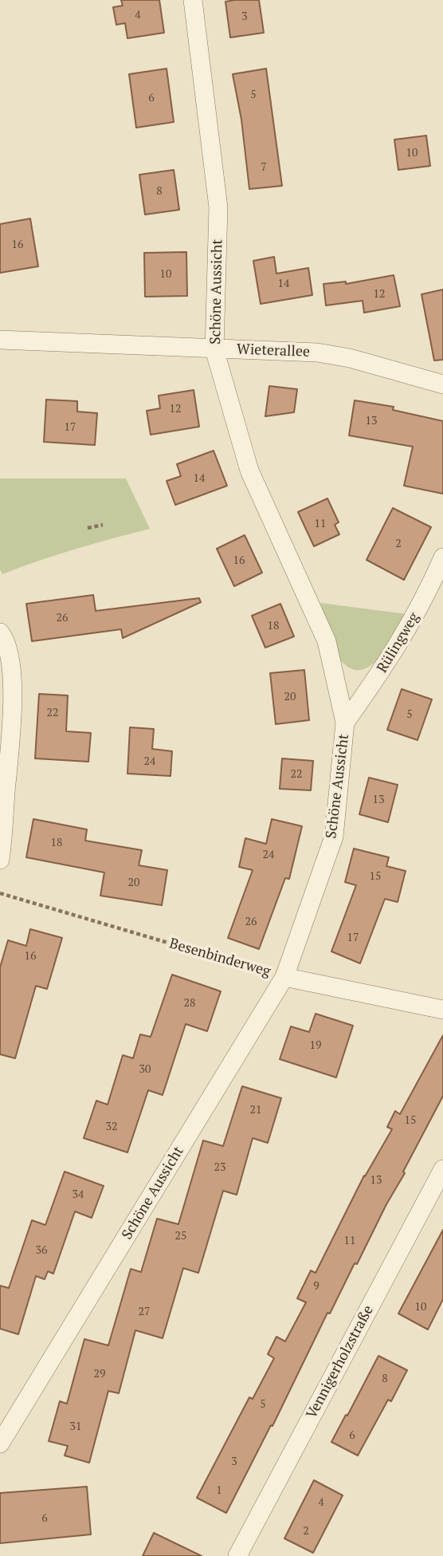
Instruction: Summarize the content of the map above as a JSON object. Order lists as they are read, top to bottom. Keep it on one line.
{"streets":{"street":["Schöne Aussicht","Wieterallee","Rülingweg","Besenbinderweg","Vennigerholzstraße"]},"crossings":[["Schöne Aussicht","Wieterallee"],["Schöne Aussicht","Rülingweg"],["Schöne Aussicht","Besenbinderweg"]],"house_numbers":["4","3","5","6","10","7","8","16","10","14","12","12","13","17","14","11","2","16","26","18","20","22","5","24","22","13","18","24","15","20","26","17","16","28","19","30","21","15","32","23","13","34","25","11","36","9","10","27","29","8","5","31","6","3","1","4","6","2"]}
